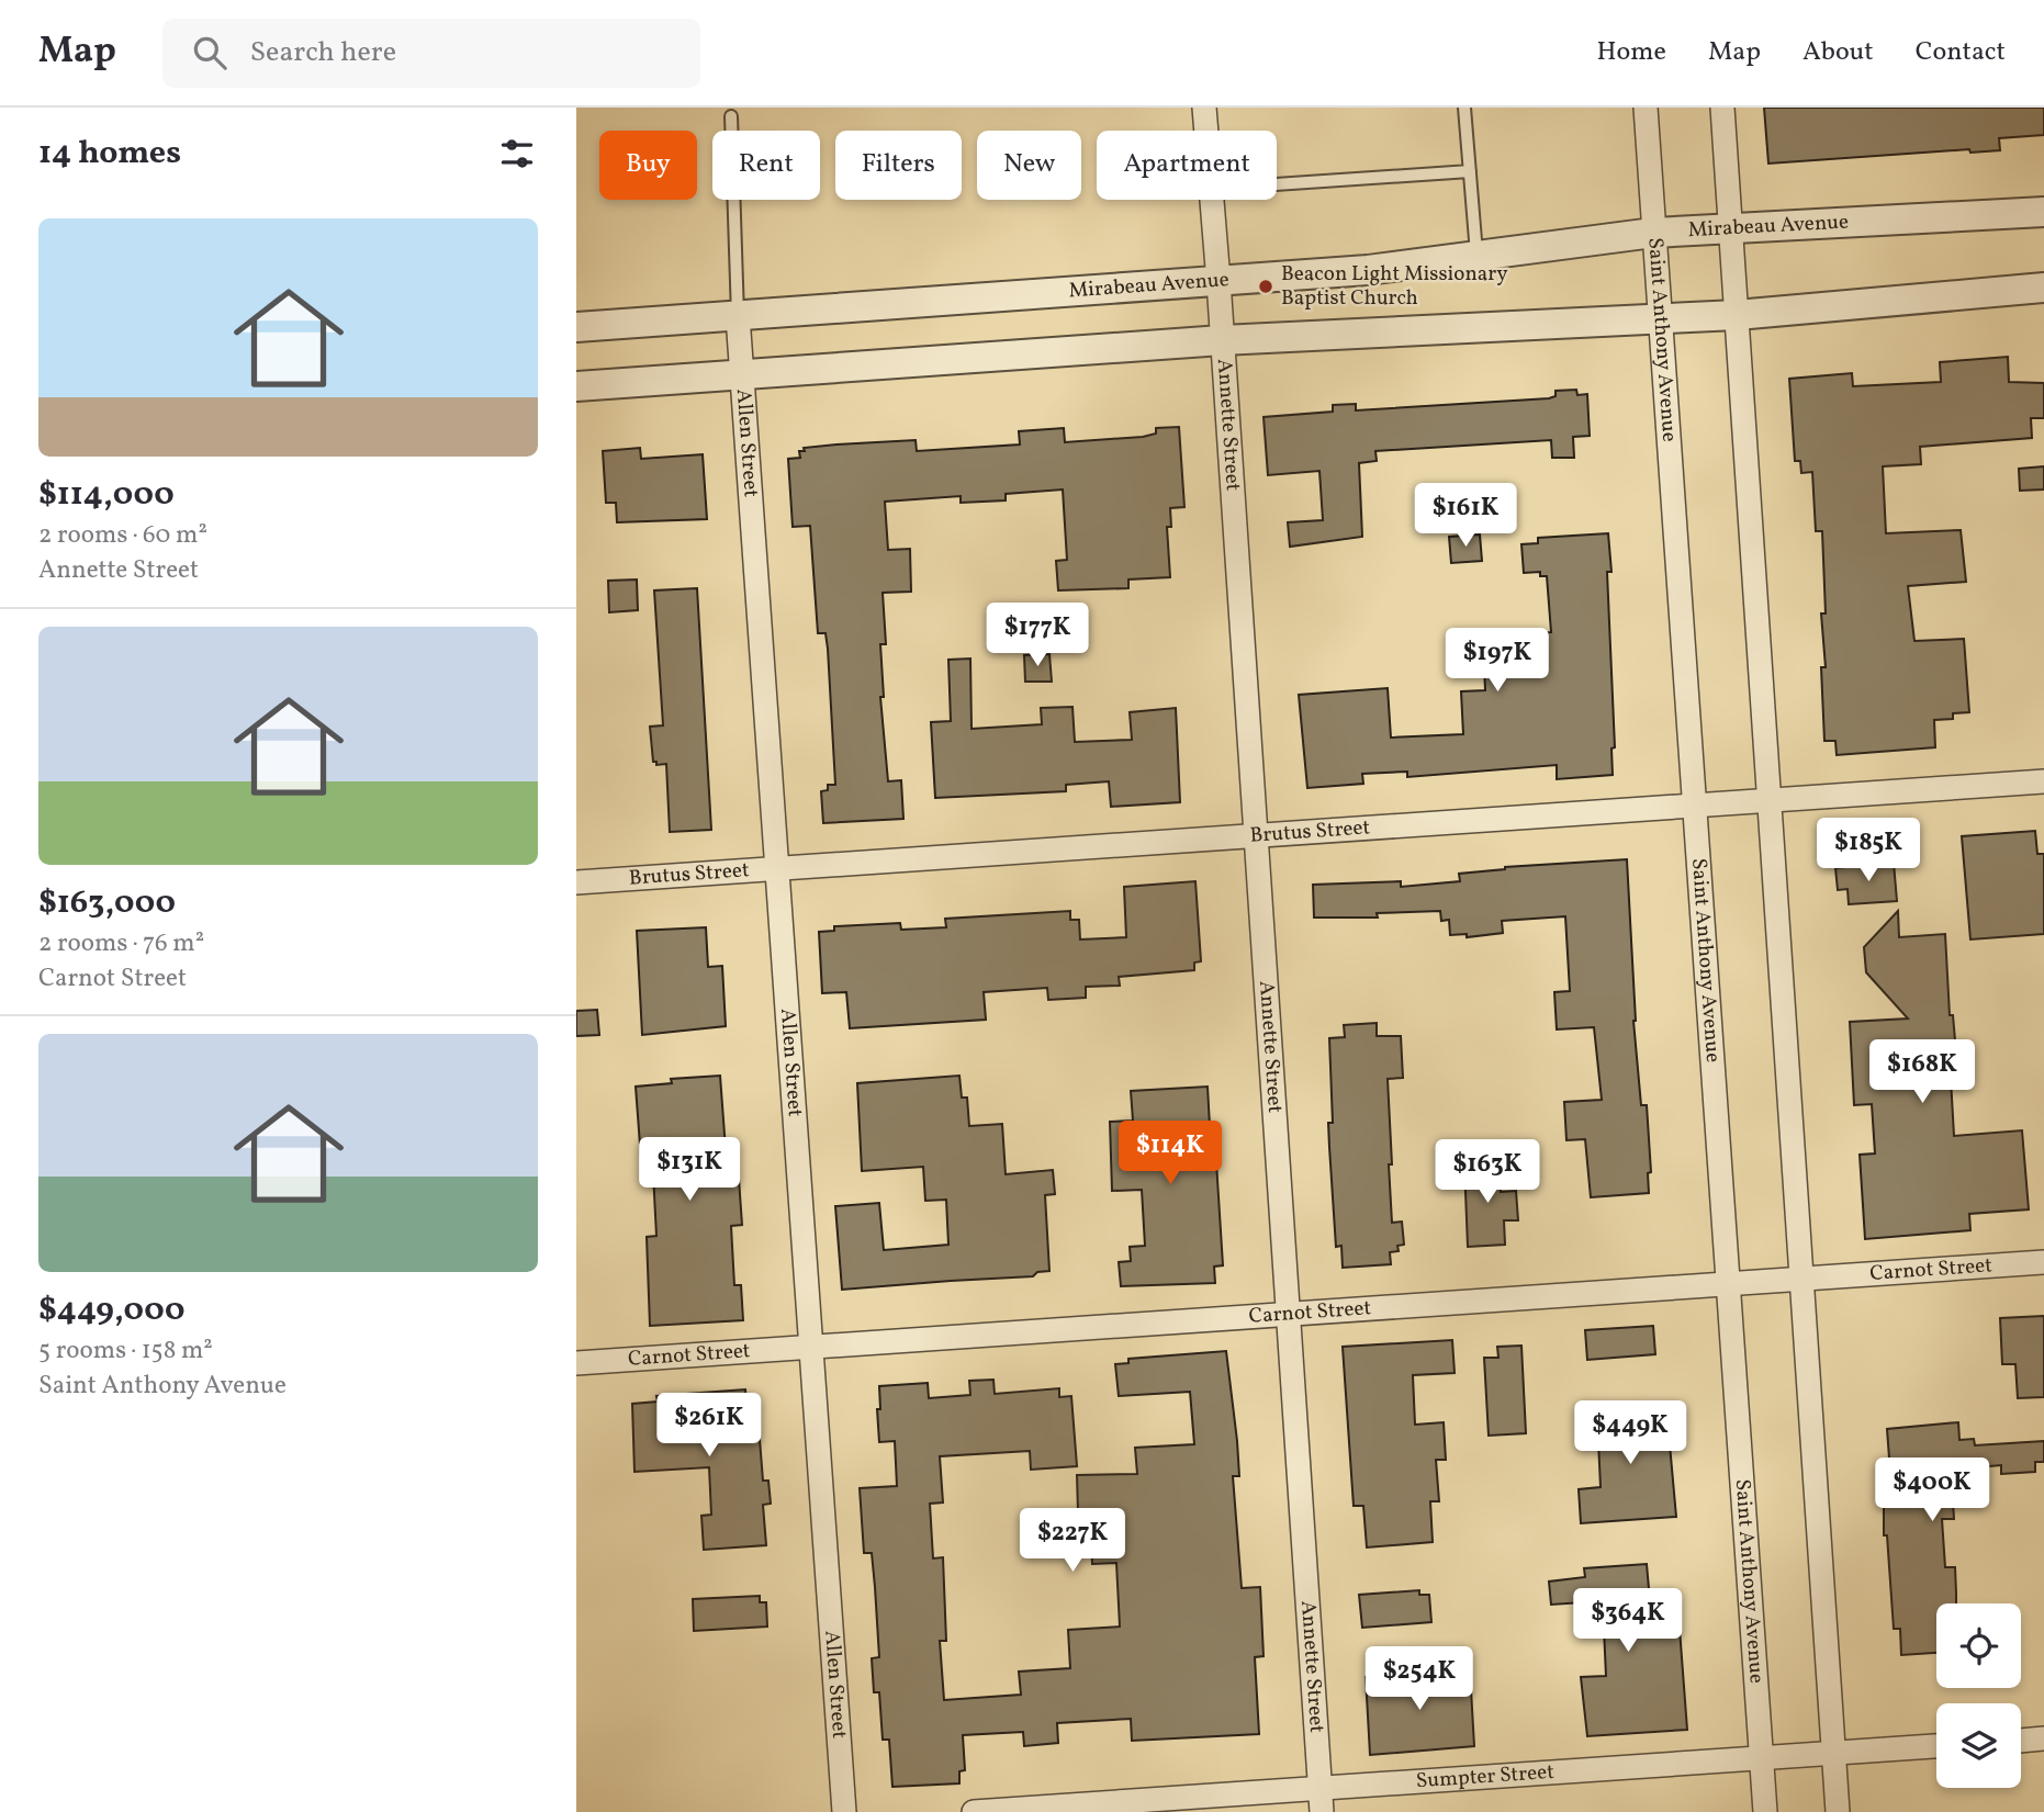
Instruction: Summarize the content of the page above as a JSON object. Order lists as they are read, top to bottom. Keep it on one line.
{"streets":{"street":["Mirabeau Avenue","Saint Anthony Avenue","Annette Street","Allen Street","Brutus Street","Carnot Street","Sumpter Street"]},"crossings":[["Mirabeau Avenue","Saint Anthony Avenue"],["Mirabeau Avenue","Annette Street"],["Mirabeau Avenue","Allen Street"],["Saint Anthony Avenue","Brutus Street"],["Saint Anthony Avenue","Carnot Street"],["Saint Anthony Avenue","Sumpter Street"],["Annette Street","Brutus Street"],["Annette Street","Carnot Street"],["Annette Street","Sumpter Street"],["Allen Street","Brutus Street"],["Allen Street","Carnot Street"]],"places":["Beacon Light Missionary Baptist Church"],"page":{"header":"Map","search":"Search here","nav":["Home","Map","About","Contact"],"heading":"14 homes","chip":["Buy","Rent","Filters","New","Apartment"],"list":[{"name":"$114,000","note":"2 rooms · 60 m² · Annette Street"},{"name":"$163,000","note":"2 rooms · 76 m² · Carnot Street"},{"name":"$449,000","note":"5 rooms · 158 m² · Saint Anthony Avenue"}],"price":["$161K","$177K","$197K","$185K","$168K","$114K","$131K","$163K","$261K","$449K","$400K","$227K","$364K","$254K"]}}
